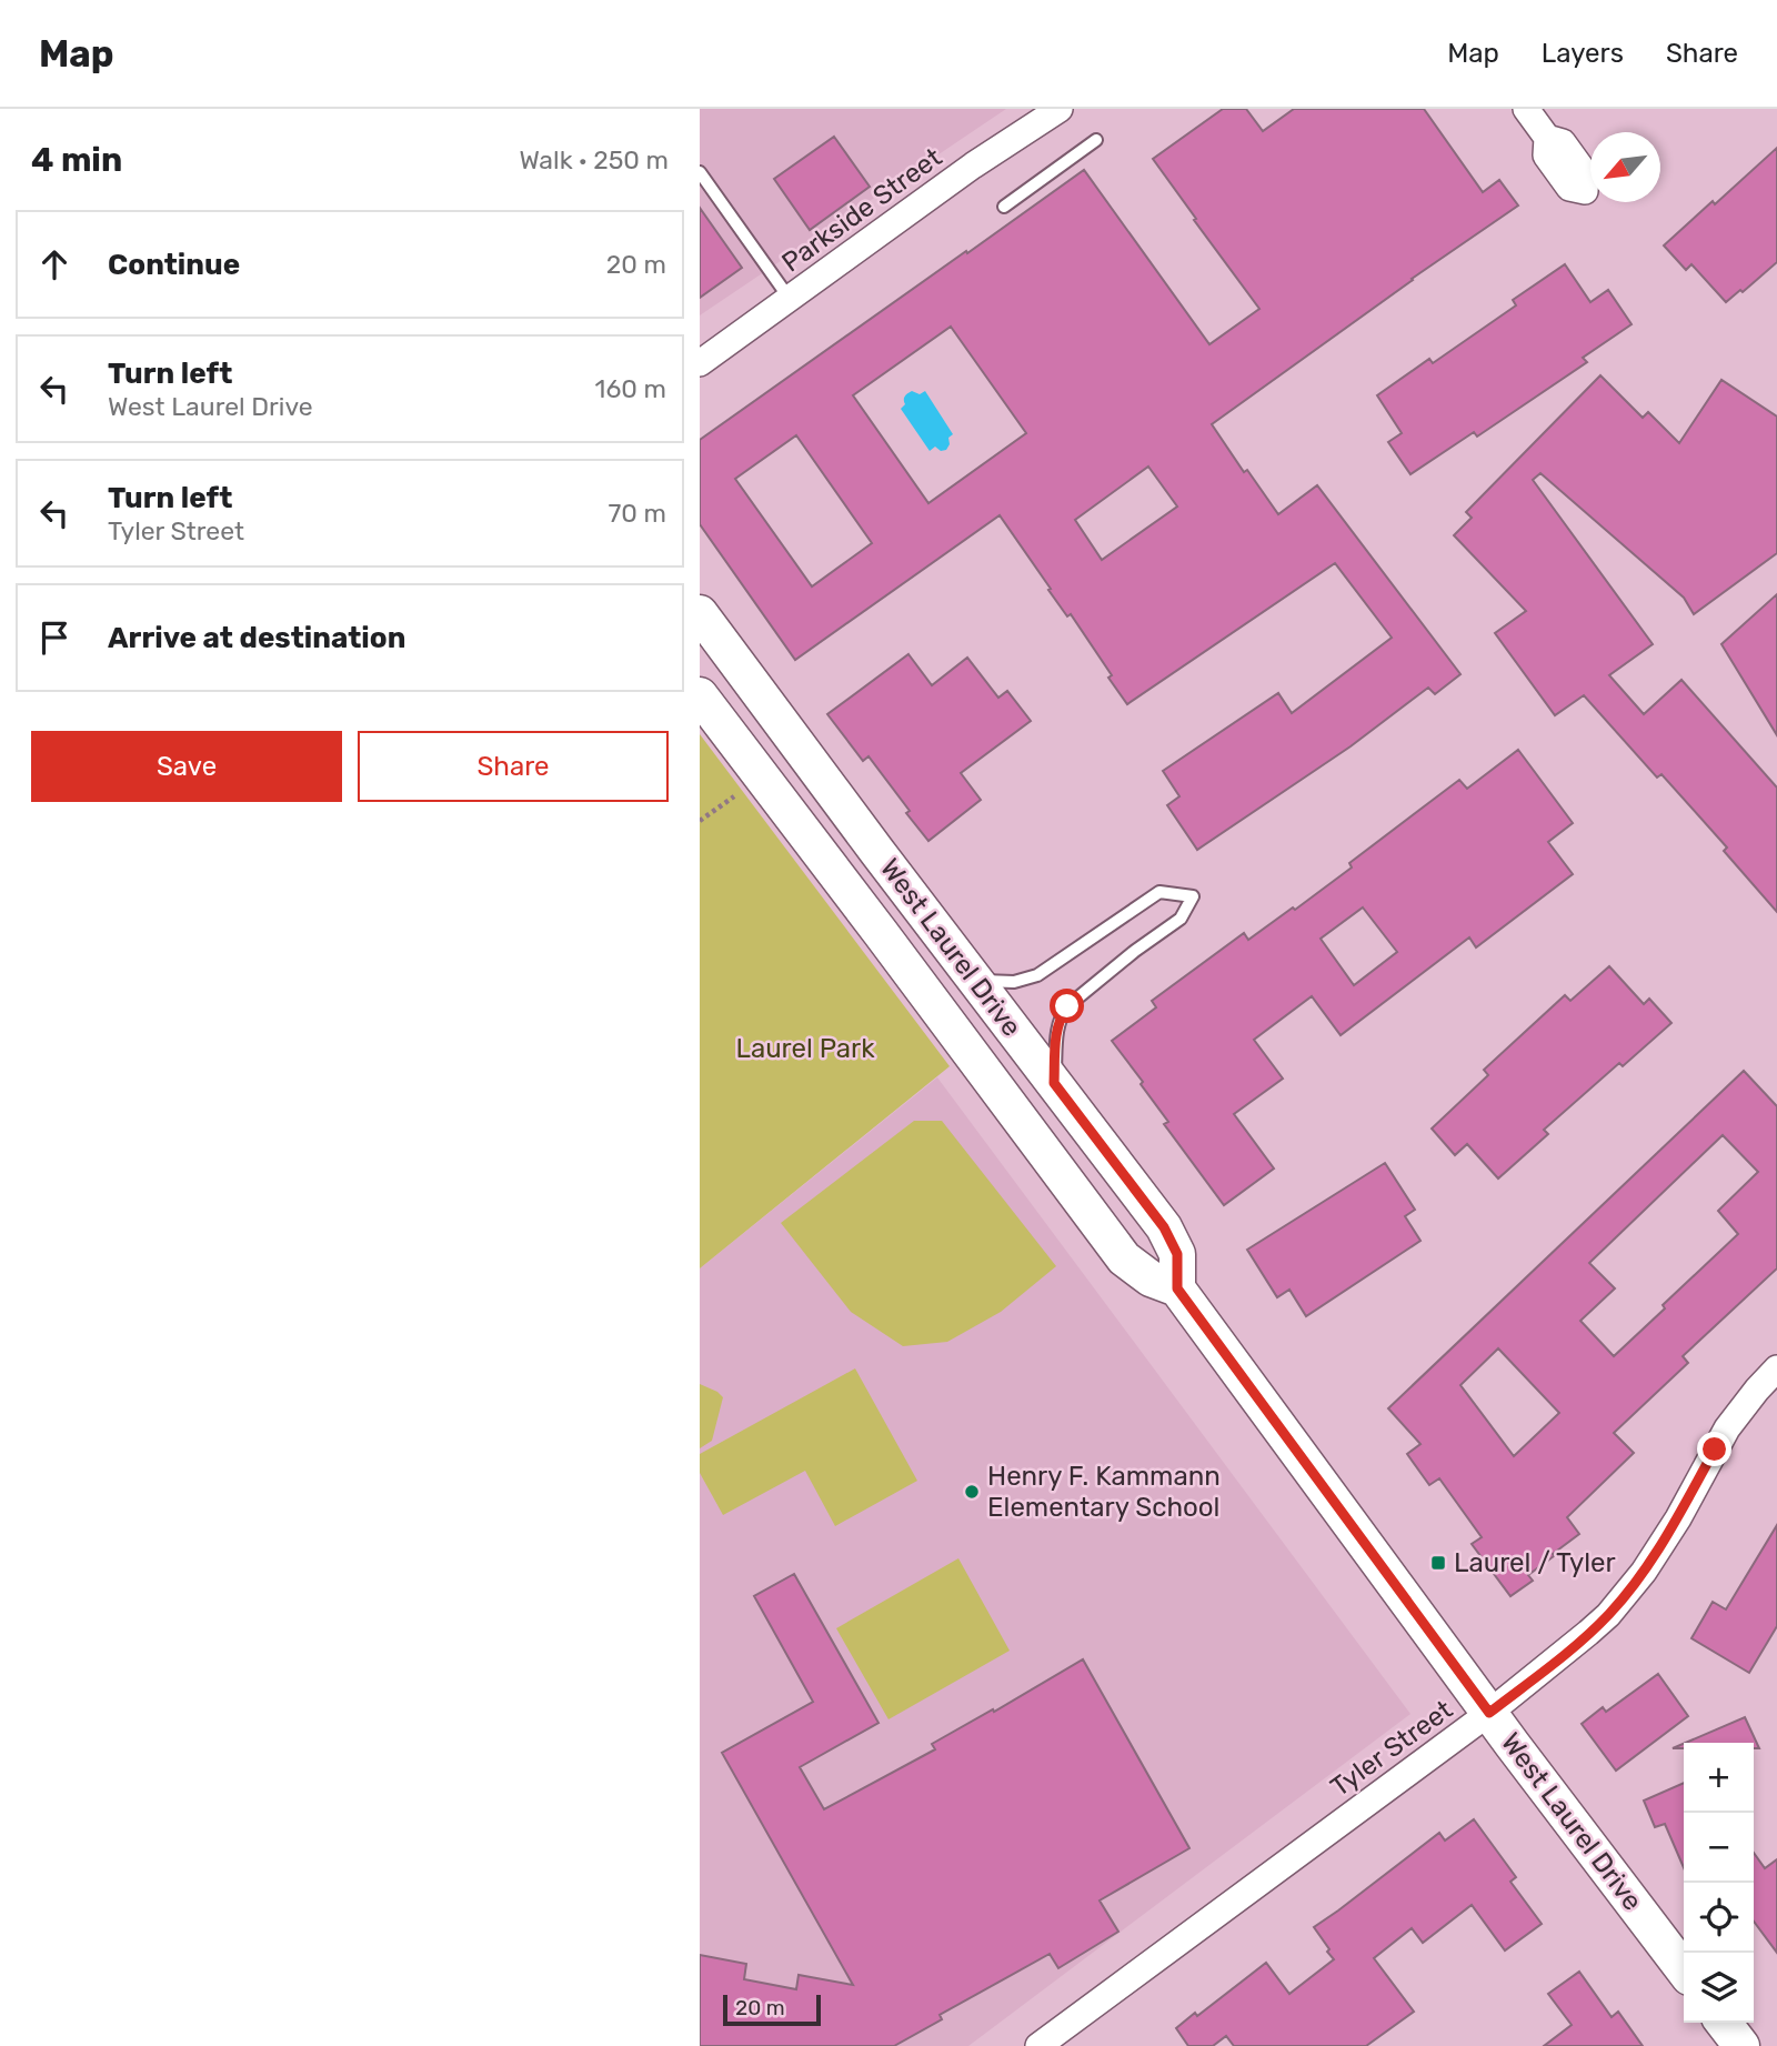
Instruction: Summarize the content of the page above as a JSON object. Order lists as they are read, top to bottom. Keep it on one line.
{"streets":{"main road":["West Laurel Drive"],"street":["Parkside Street","Tyler Street"]},"crossings":[["West Laurel Drive","Tyler Street"]],"parks":["Laurel Park"],"places":{"other":["Henry F. Kammann Elementary School"],"transit":["Laurel / Tyler"]},"scale_bar":"20 m","north":"bottom left","page":{"header":"Map","nav":["Map","Layers","Share"],"heading":["4 min","Walk · 250 m"],"list":[["Continue","20 m"],["Turn left","West Laurel Drive","160 m"],["Turn left","Tyler Street","70 m"],"Arrive at destination"],"buttons":["Save","Share"],"map_buttons":["+","−"],"scale":"20 m"}}
